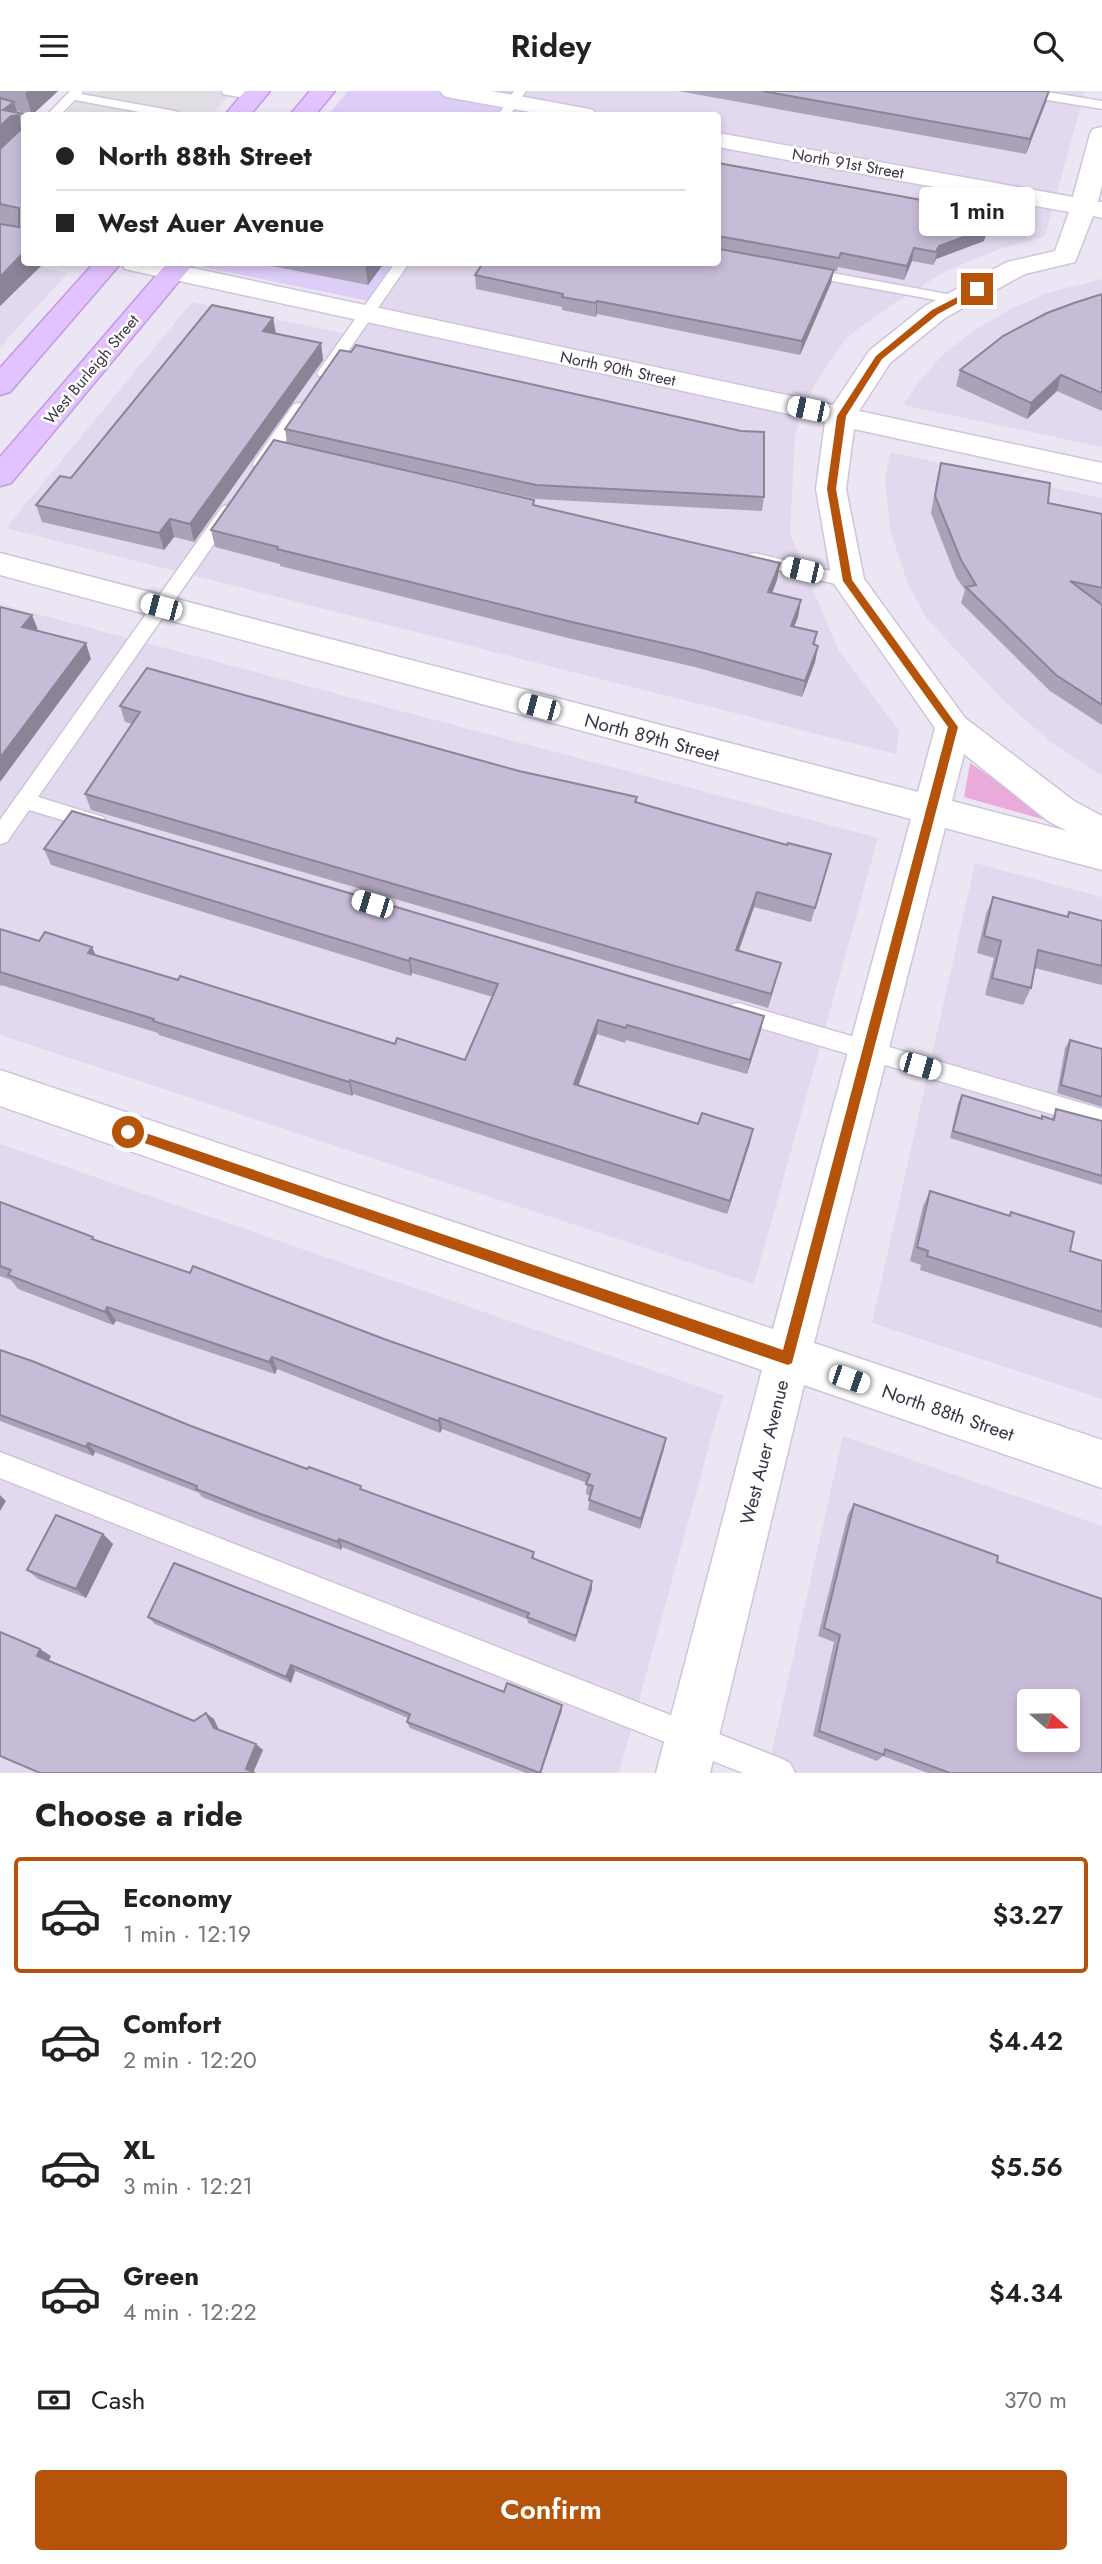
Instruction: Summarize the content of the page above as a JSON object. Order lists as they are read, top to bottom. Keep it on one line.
{"streets":{"main road":["West Burleigh Street"],"street":["North 91st Street","North 90th Street","North 89th Street","North 88th Street","West Auer Avenue"]},"crossings":[["North 90th Street","West Burleigh Street"],["North 89th Street","West Auer Avenue"],["North 88th Street","West Auer Avenue"]],"north":"right","page":{"header":"Ridey","banner":["North 88th Street","West Auer Avenue"],"bubble":"1 min","heading":"Choose a ride","list":[{"name":"Economy","note":"1 min · 12:19","value":"$3.27"},{"name":"Comfort","note":"2 min · 12:20","value":"$4.42"},{"name":"XL","note":"3 min · 12:21","value":"$5.56"},{"name":"Green","note":"4 min · 12:22","value":"$4.34"}],"pay":["Cash","370 m"],"buttons":"Confirm"}}
